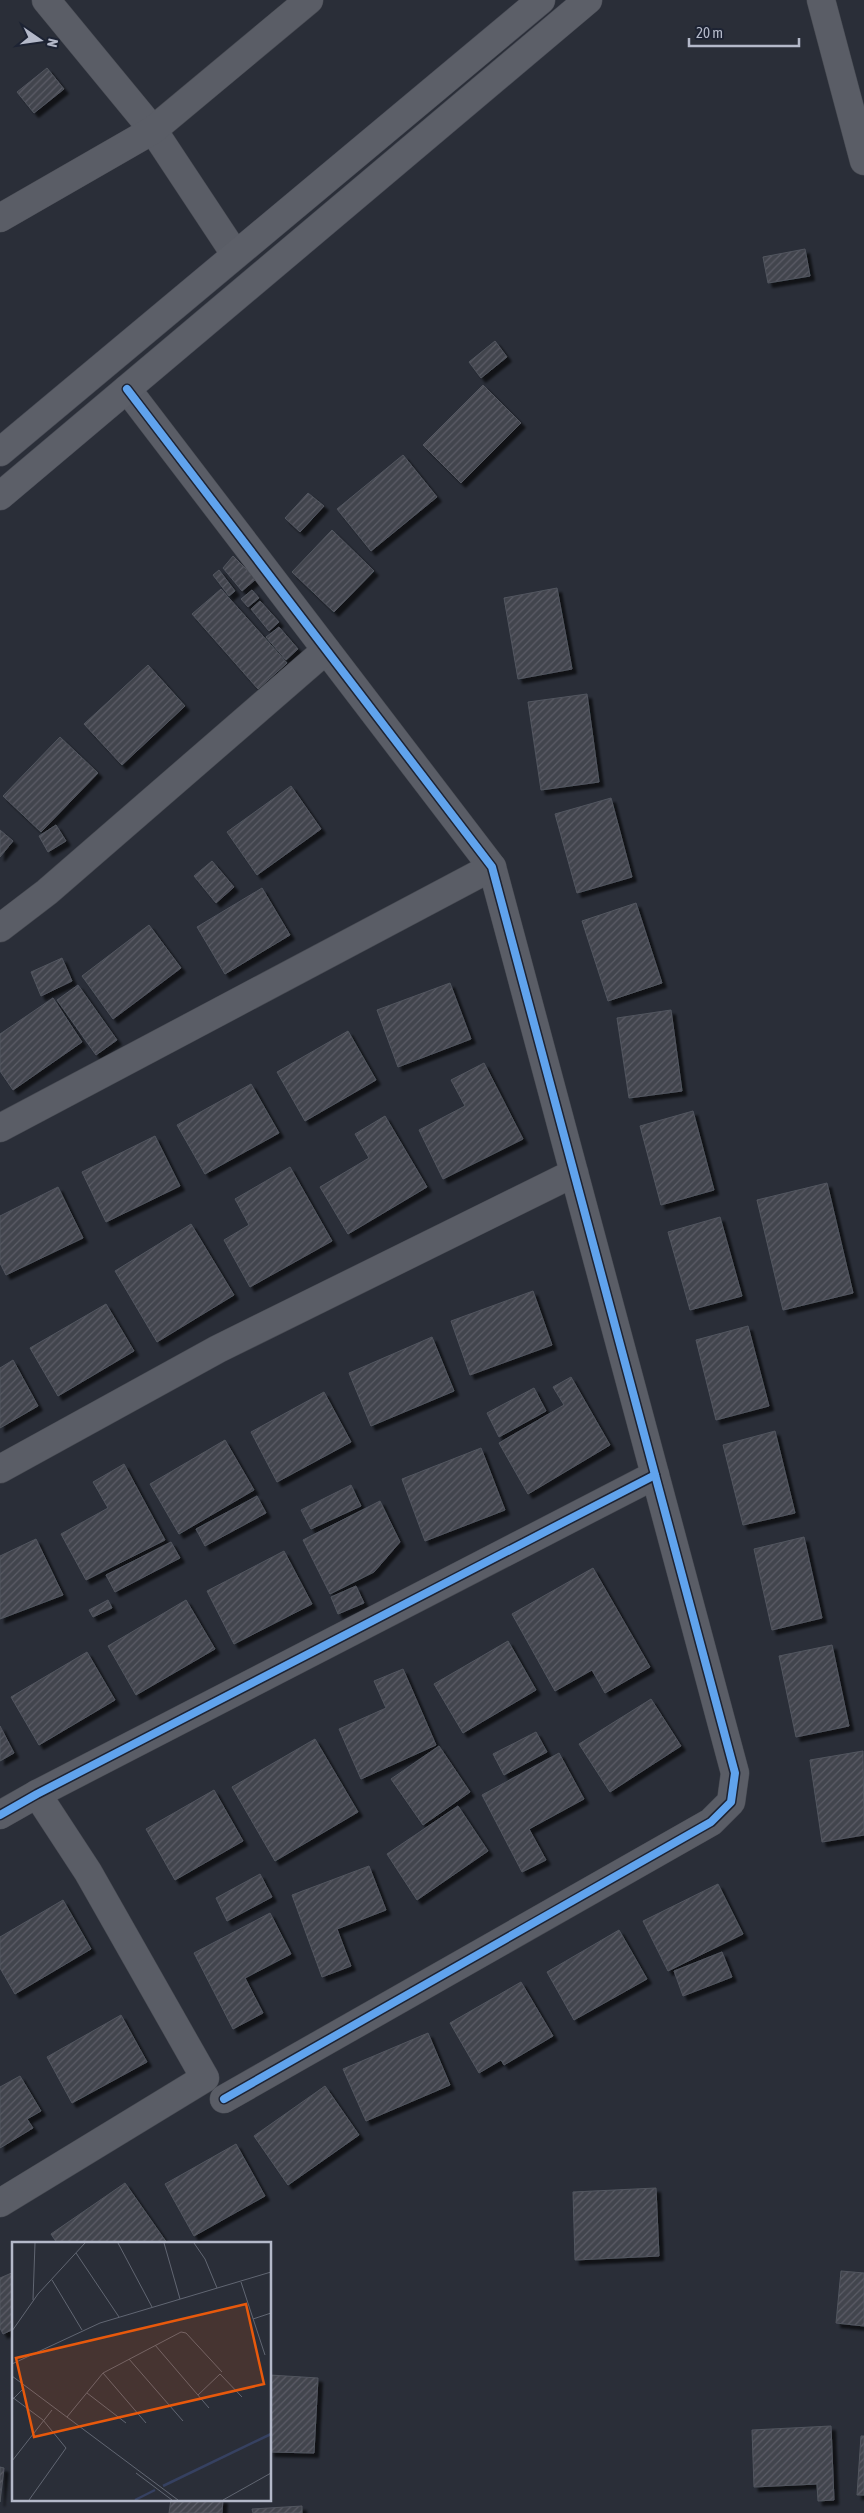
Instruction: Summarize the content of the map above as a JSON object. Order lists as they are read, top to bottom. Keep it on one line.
{"scale_bar":"20 m","north":"right"}
